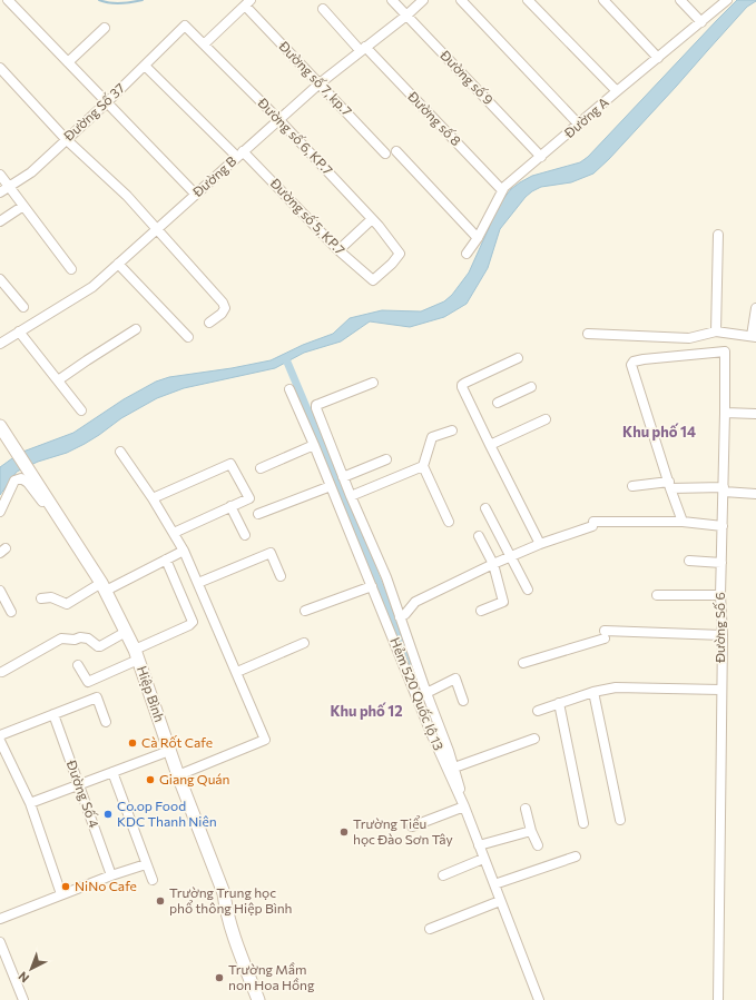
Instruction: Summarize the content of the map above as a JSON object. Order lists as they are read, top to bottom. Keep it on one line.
{"streets":{"main road":["Hiệp Bình"],"street":["Đường số 9","Đường số 7, kp.7","Đường Số 37","Đường A","Đường số 8","Đường số 6, KP.7","Đường B","Đường số 5, KP.7","Đường Số 6","Hẻm 520 Quốc lộ 13","Đường Số 4"]},"crossings":[["Đường số 9","Đường A"],["Đường số 9","Đường B"],["Đường số 7, kp.7","Đường B"],["Đường Số 37","Đường số 6, KP.7"],["Đường Số 37","Đường số 5, KP.7"],["Đường A","Đường số 8"],["Đường số 8","Đường B"],["Đường số 6, KP.7","Đường B"],["Đường số 6, KP.7","Đường số 5, KP.7"],["Đường B","Đường số 5, KP.7"]],"districts":["Khu phố 14","Khu phố 12"],"places":["Cà Rốt Cafe","Giang Quán","Co.op Food KDC Thanh Niên","Trường Tiểu học Đào Sơn Tây","NiNo Cafe","Trường Trung học phổ thông Hiệp Bình","Trường Mầm non Hoa Hồng"],"north":"bottom left"}
